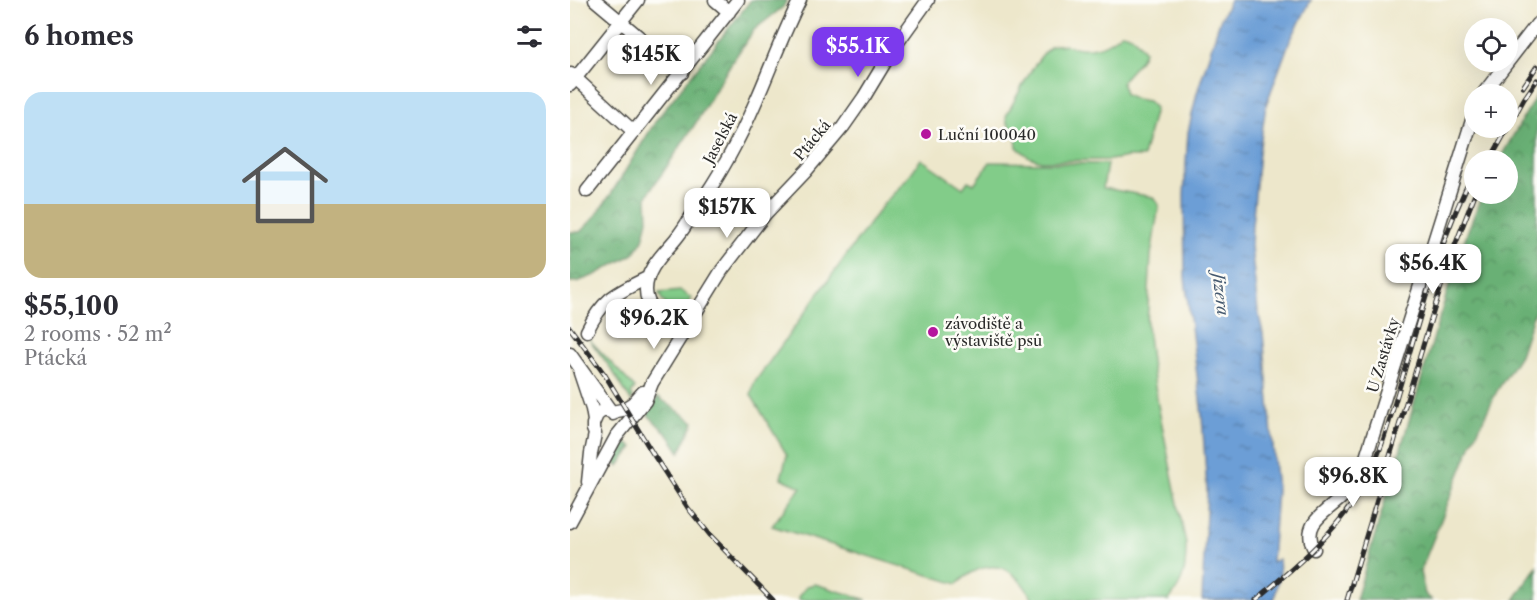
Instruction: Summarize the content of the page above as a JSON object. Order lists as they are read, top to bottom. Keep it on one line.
{"streets":{"street":["Jaselská","Ptácká","U Zastávky"]},"water":["Jizera"],"places":["Luční 100040","závodiště a výstaviště psů"],"page":{"heading":"6 homes","map_buttons":["+","−"],"price":["$55.1K","$145K","$157K","$56.4K","$96.2K","$96.8K"],"list":[{"name":"$55,100","note":"2 rooms · 52 m² · Ptácká"}]}}
